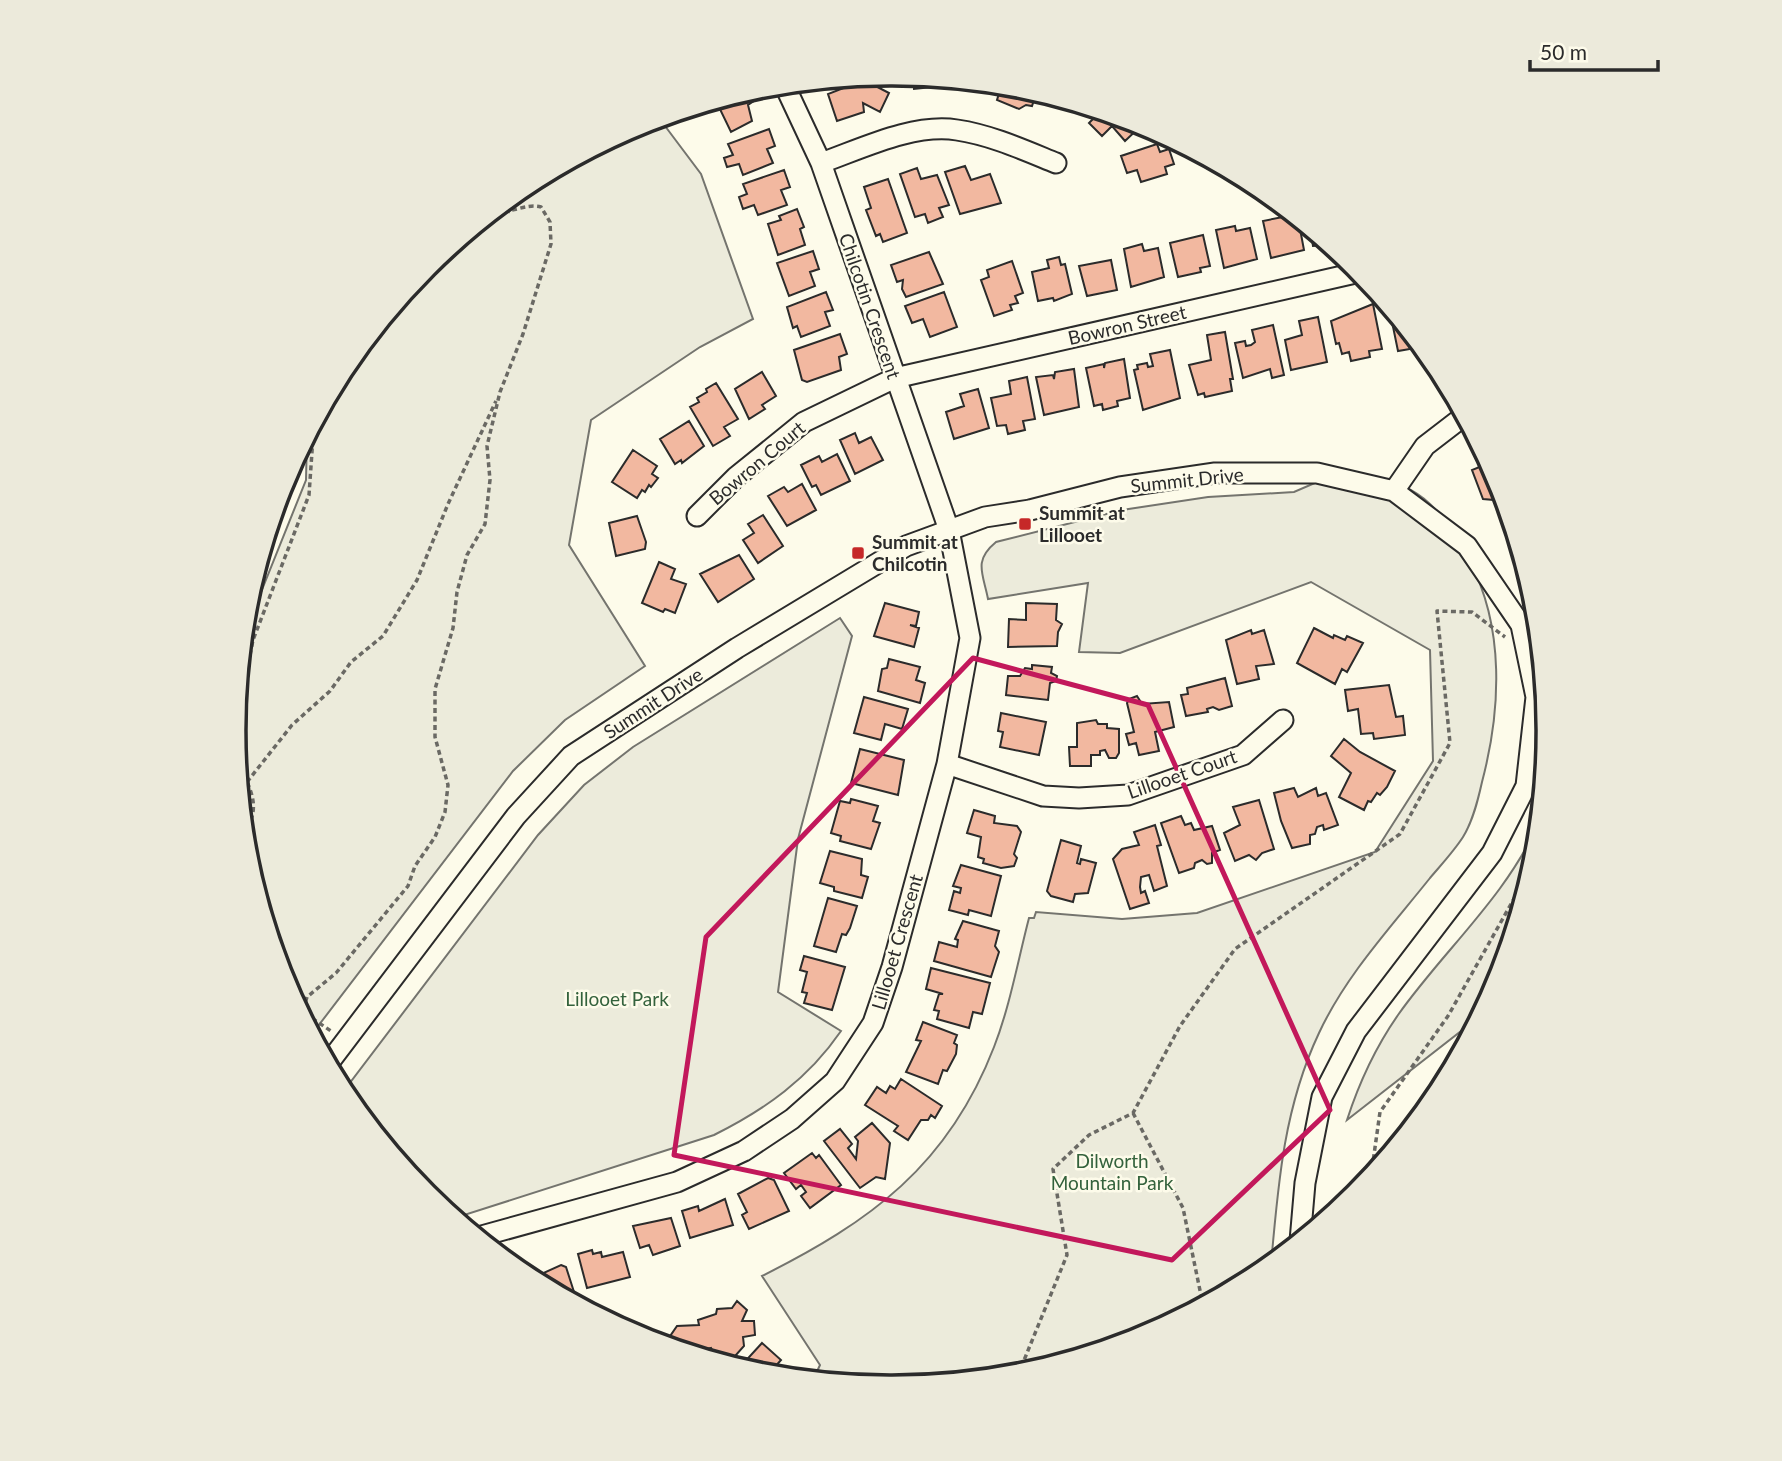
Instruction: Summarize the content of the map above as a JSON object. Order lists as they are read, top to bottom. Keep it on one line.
{"streets":{"street":["Chilcotin Crescent","Bowron Street","Bowron Court","Summit Drive","Lillooet Court","Lillooet Crescent"]},"crossings":[["Chilcotin Crescent","Bowron Street"],["Chilcotin Crescent","Bowron Court"],["Chilcotin Crescent","Summit Drive"],["Chilcotin Crescent","Lillooet Crescent"],["Bowron Street","Bowron Court"],["Summit Drive","Lillooet Crescent"],["Lillooet Court","Lillooet Crescent"]],"parks":["Lillooet Park","Dilworth Mountain Park"],"places":{"transit":["Summit at Lillooet","Summit at Chilcotin"]},"scale_bar":"50 m"}
